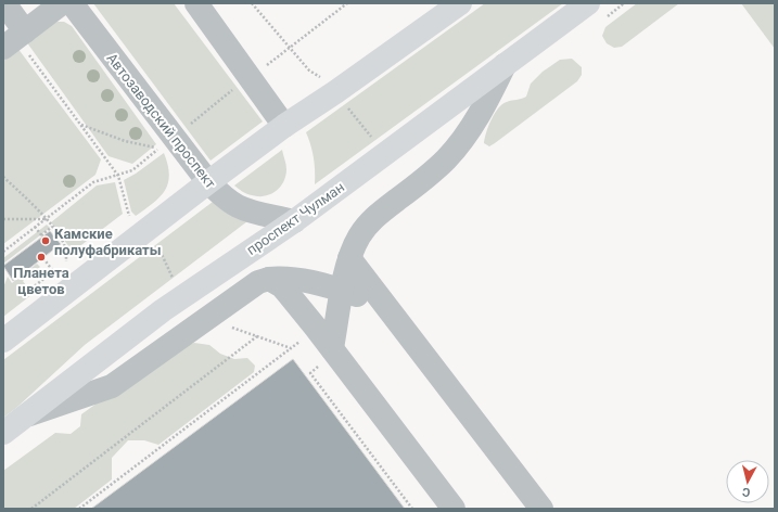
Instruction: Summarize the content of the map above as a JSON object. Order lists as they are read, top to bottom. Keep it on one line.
{"streets":{"main road":["проспект Чулман"],"street":["Автозаводский проспект"]},"crossings":[["Автозаводский проспект","проспект Чулман"]],"places":["Камские полуфабрикаты","Планета цветов"],"north":"bottom"}
